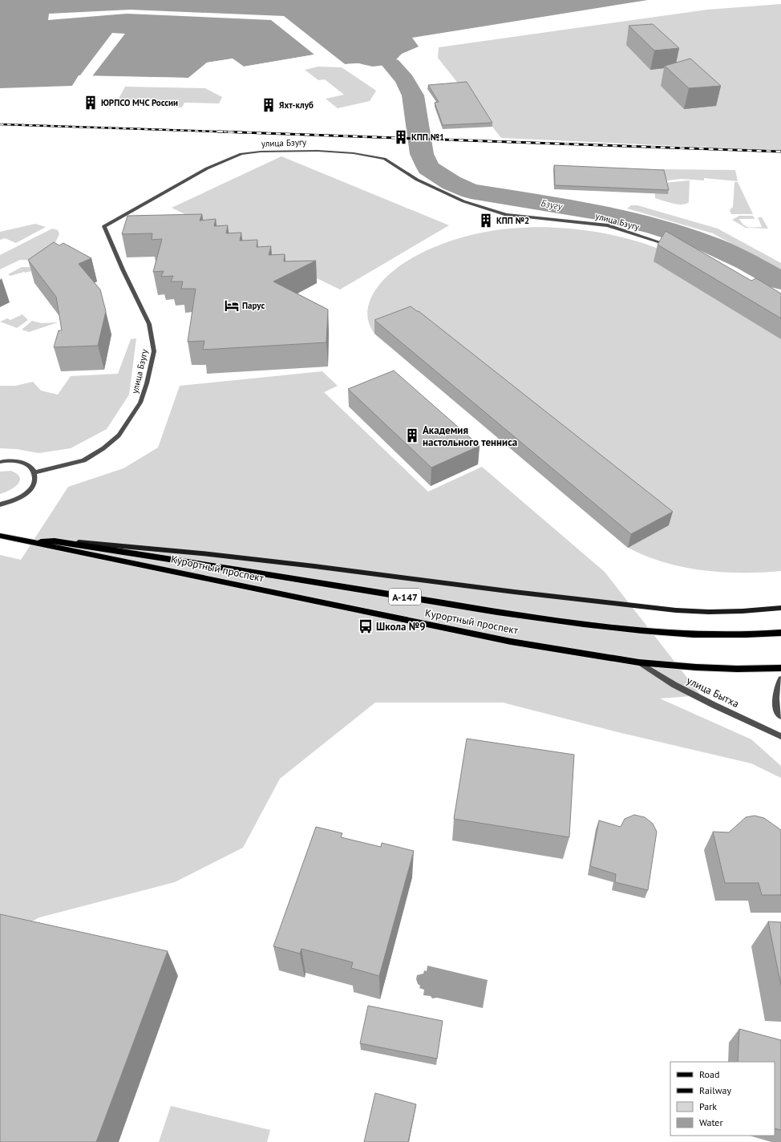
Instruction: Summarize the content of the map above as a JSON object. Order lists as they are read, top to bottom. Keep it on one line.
{"streets":{"main road":["Курортный проспект","А-147"],"street":["улица Бзугу","улица Бытха"]},"crossings":[["Курортный проспект","А-147"],["Курортный проспект","улица Бытха"]],"water":["Бзугу"],"places":{"building":["ЮРПСО МЧС России","Яхт-клуб","КПП №1","КПП №2","Академия настольного тенниса"],"hotel":["Парус"],"bus stop":["Школа №9"]},"legend":["Road","Railway","Park","Water"]}
